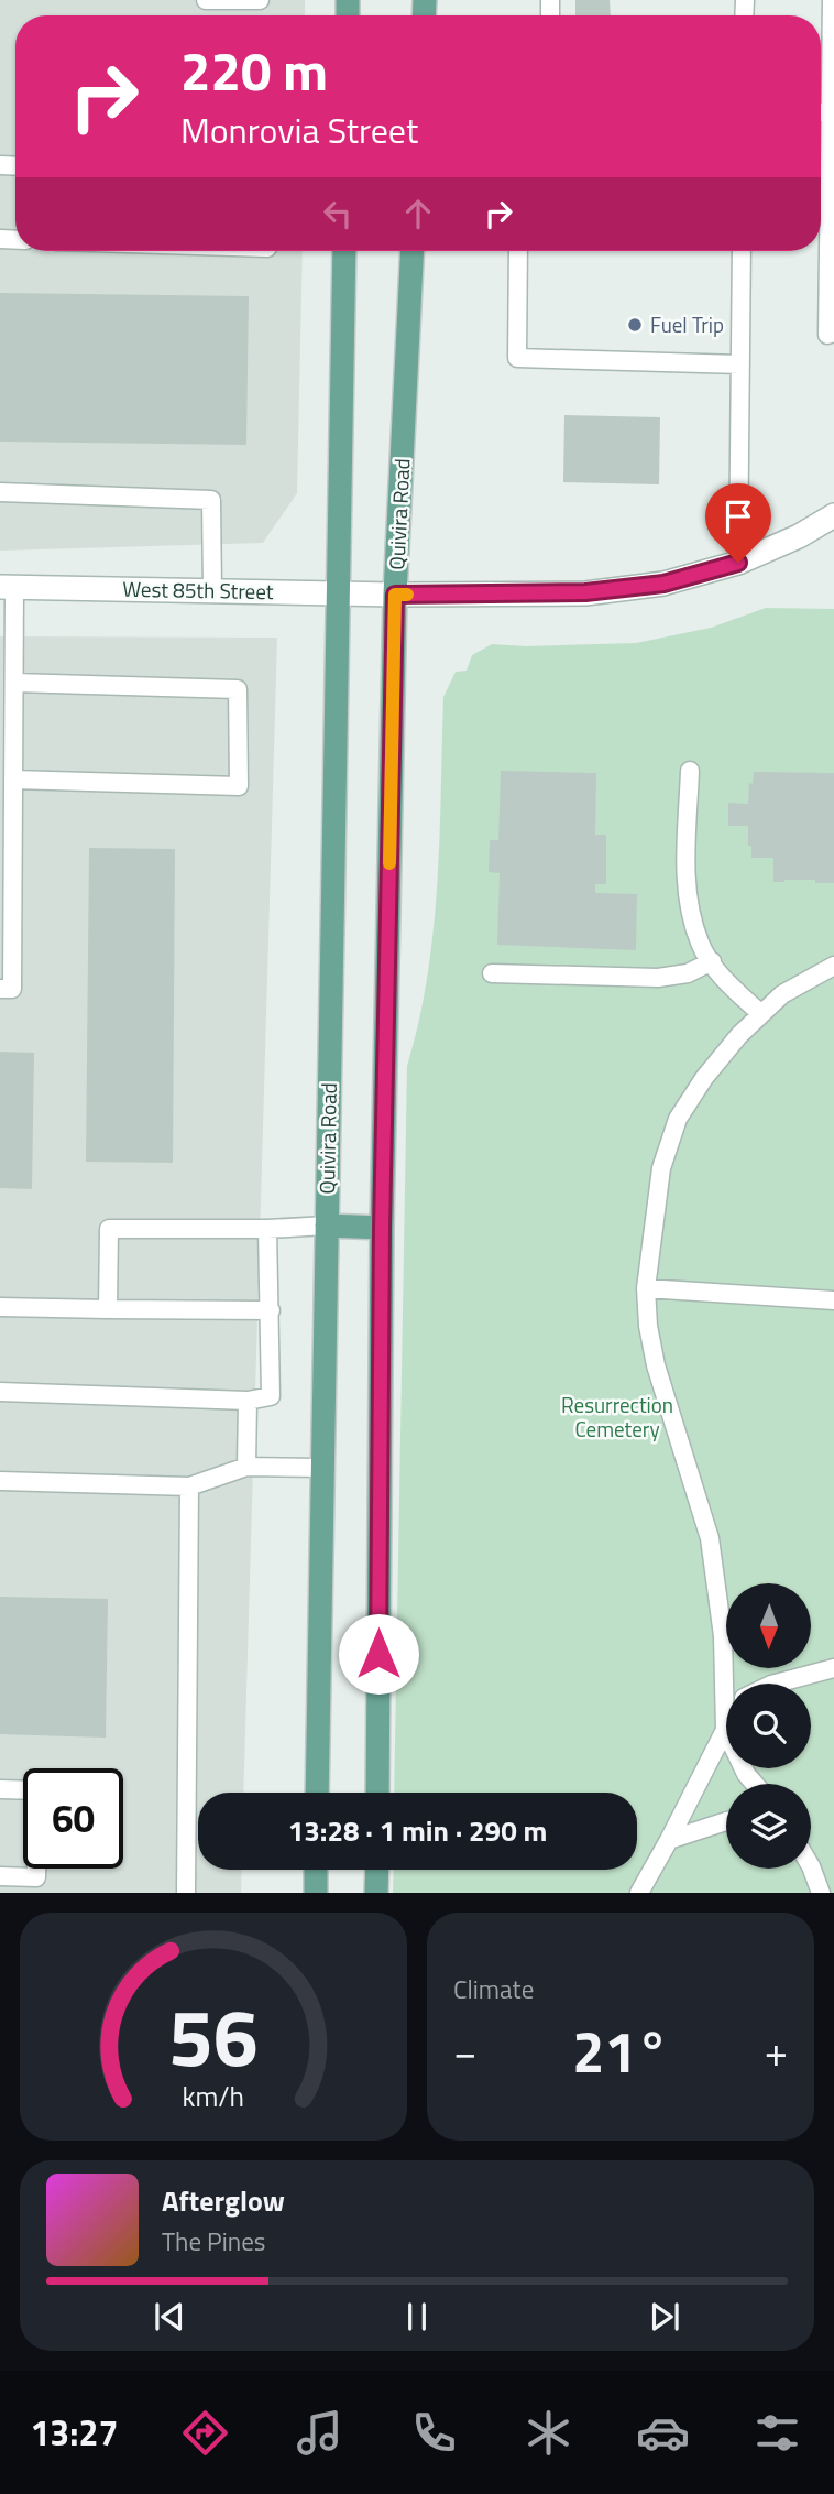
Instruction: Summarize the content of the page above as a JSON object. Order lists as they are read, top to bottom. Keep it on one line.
{"streets":{"main road":["Quivira Road"],"street":["West 85th Street"]},"crossings":[["Quivira Road","West 85th Street"]],"parks":["Resurrection Cemetery"],"places":["Fuel Trip"],"north":"bottom","page":{"turn":["220 m","Monrovia Street"],"limit":"60","trip":"13:28 · 1 min · 290 m","tile":"Climate","heat":["−","21°","+"],"song":["Afterglow","The Pines"],"tabs":"13:27","gauge":["56","km/h"]}}
